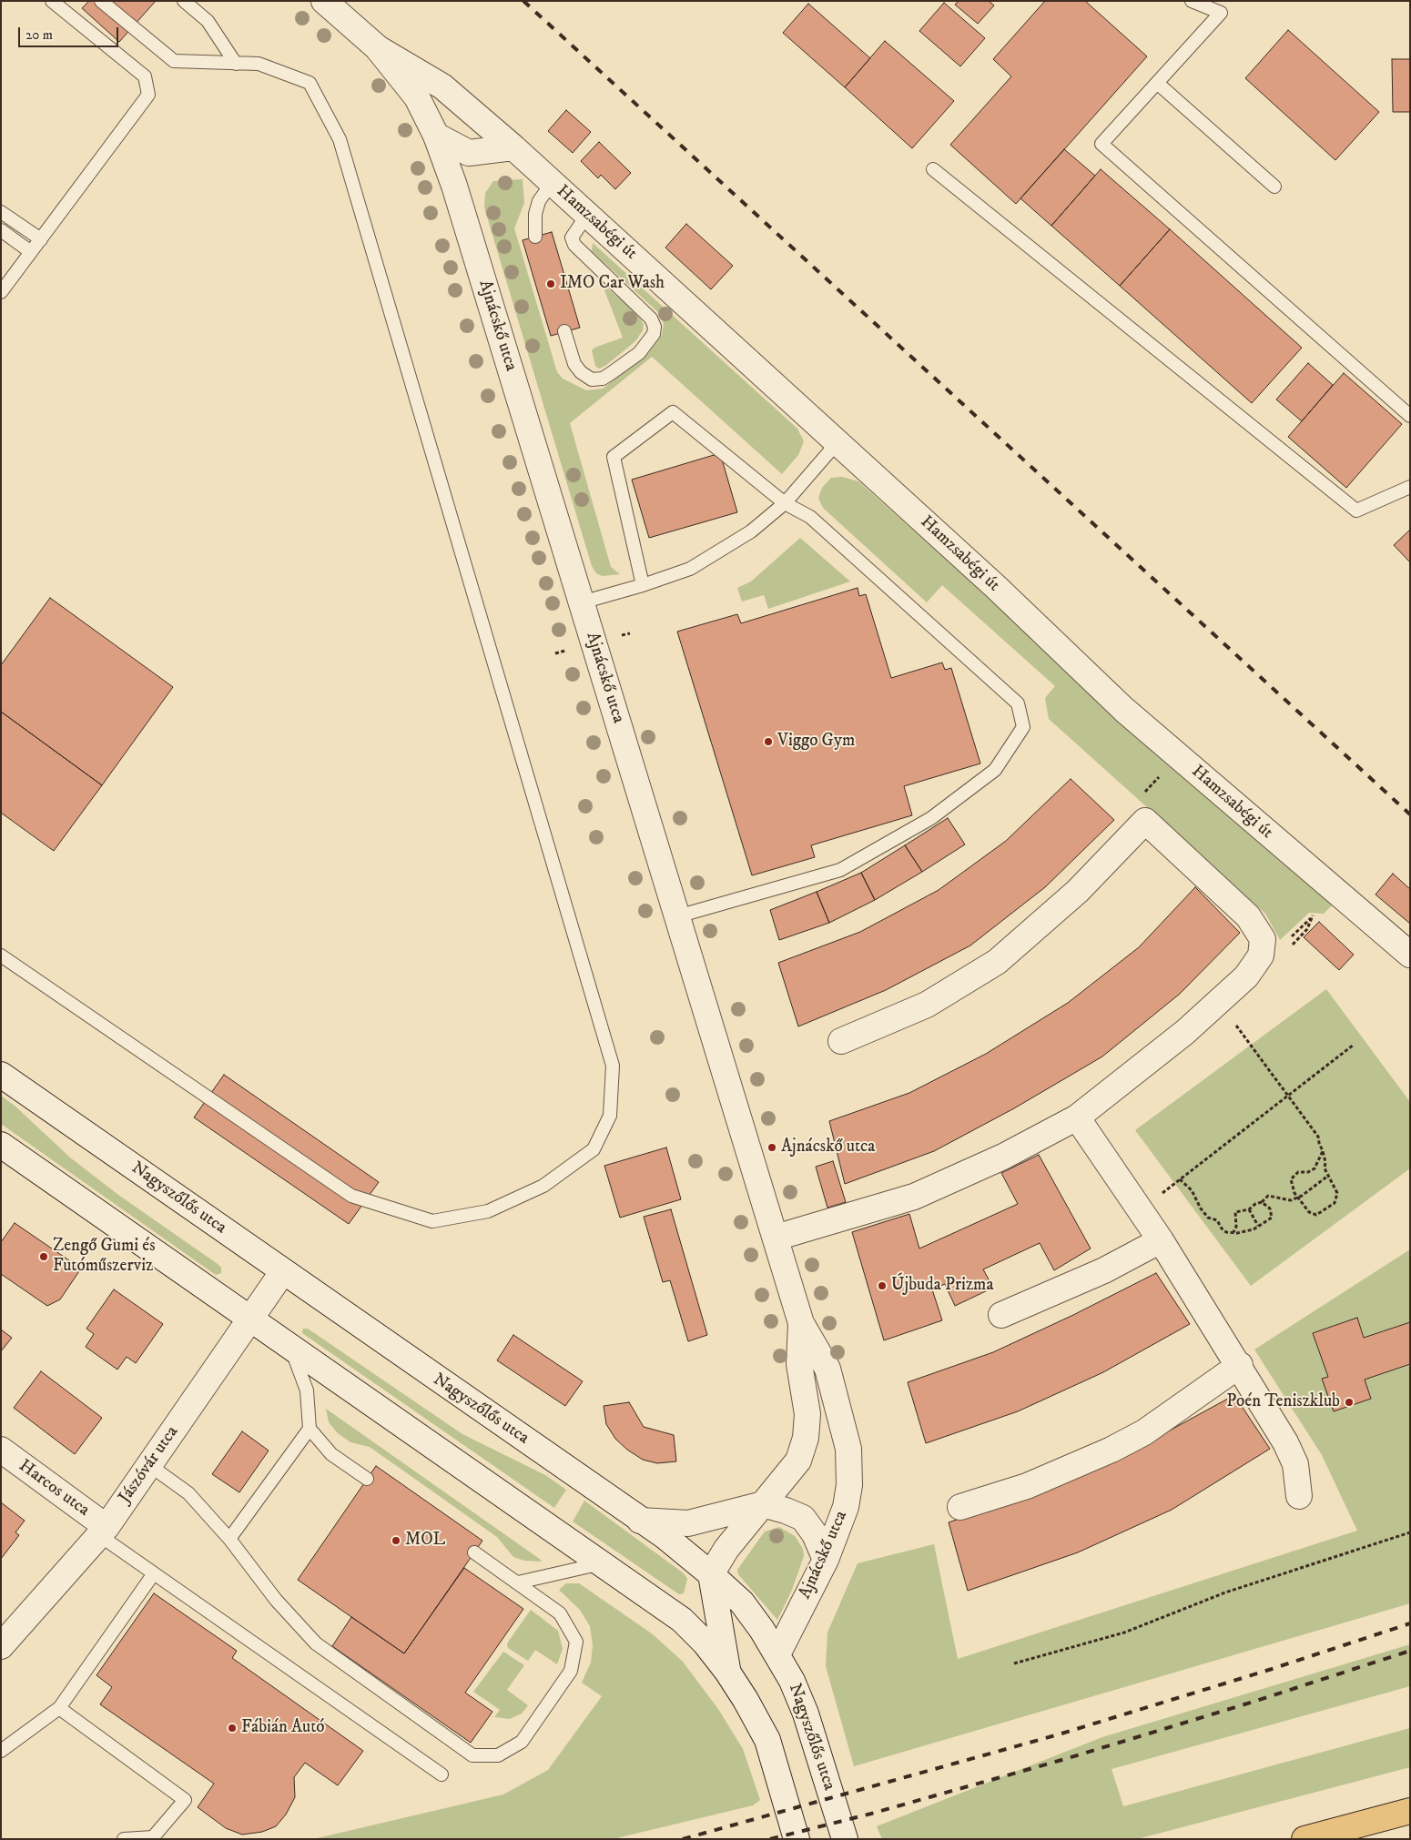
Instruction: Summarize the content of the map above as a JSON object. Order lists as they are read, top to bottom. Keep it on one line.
{"streets":{"street":["Hamzsabégi út","Ajnácskő utca","Nagyszőlős utca","Jászóvár utca","Harcos utca"]},"crossings":[["Hamzsabégi út","Ajnácskő utca"],["Ajnácskő utca","Nagyszőlős utca"],["Nagyszőlős utca","Jászóvár utca"],["Jászóvár utca","Harcos utca"]],"places":["IMO Car Wash","Viggo Gym","Ajnácskő utca","Zengő Gumi és Futóműszerviz","Újbuda Prizma","Poén Teniszklub","MOL","Fábián Autó"],"scale_bar":"20 m"}
